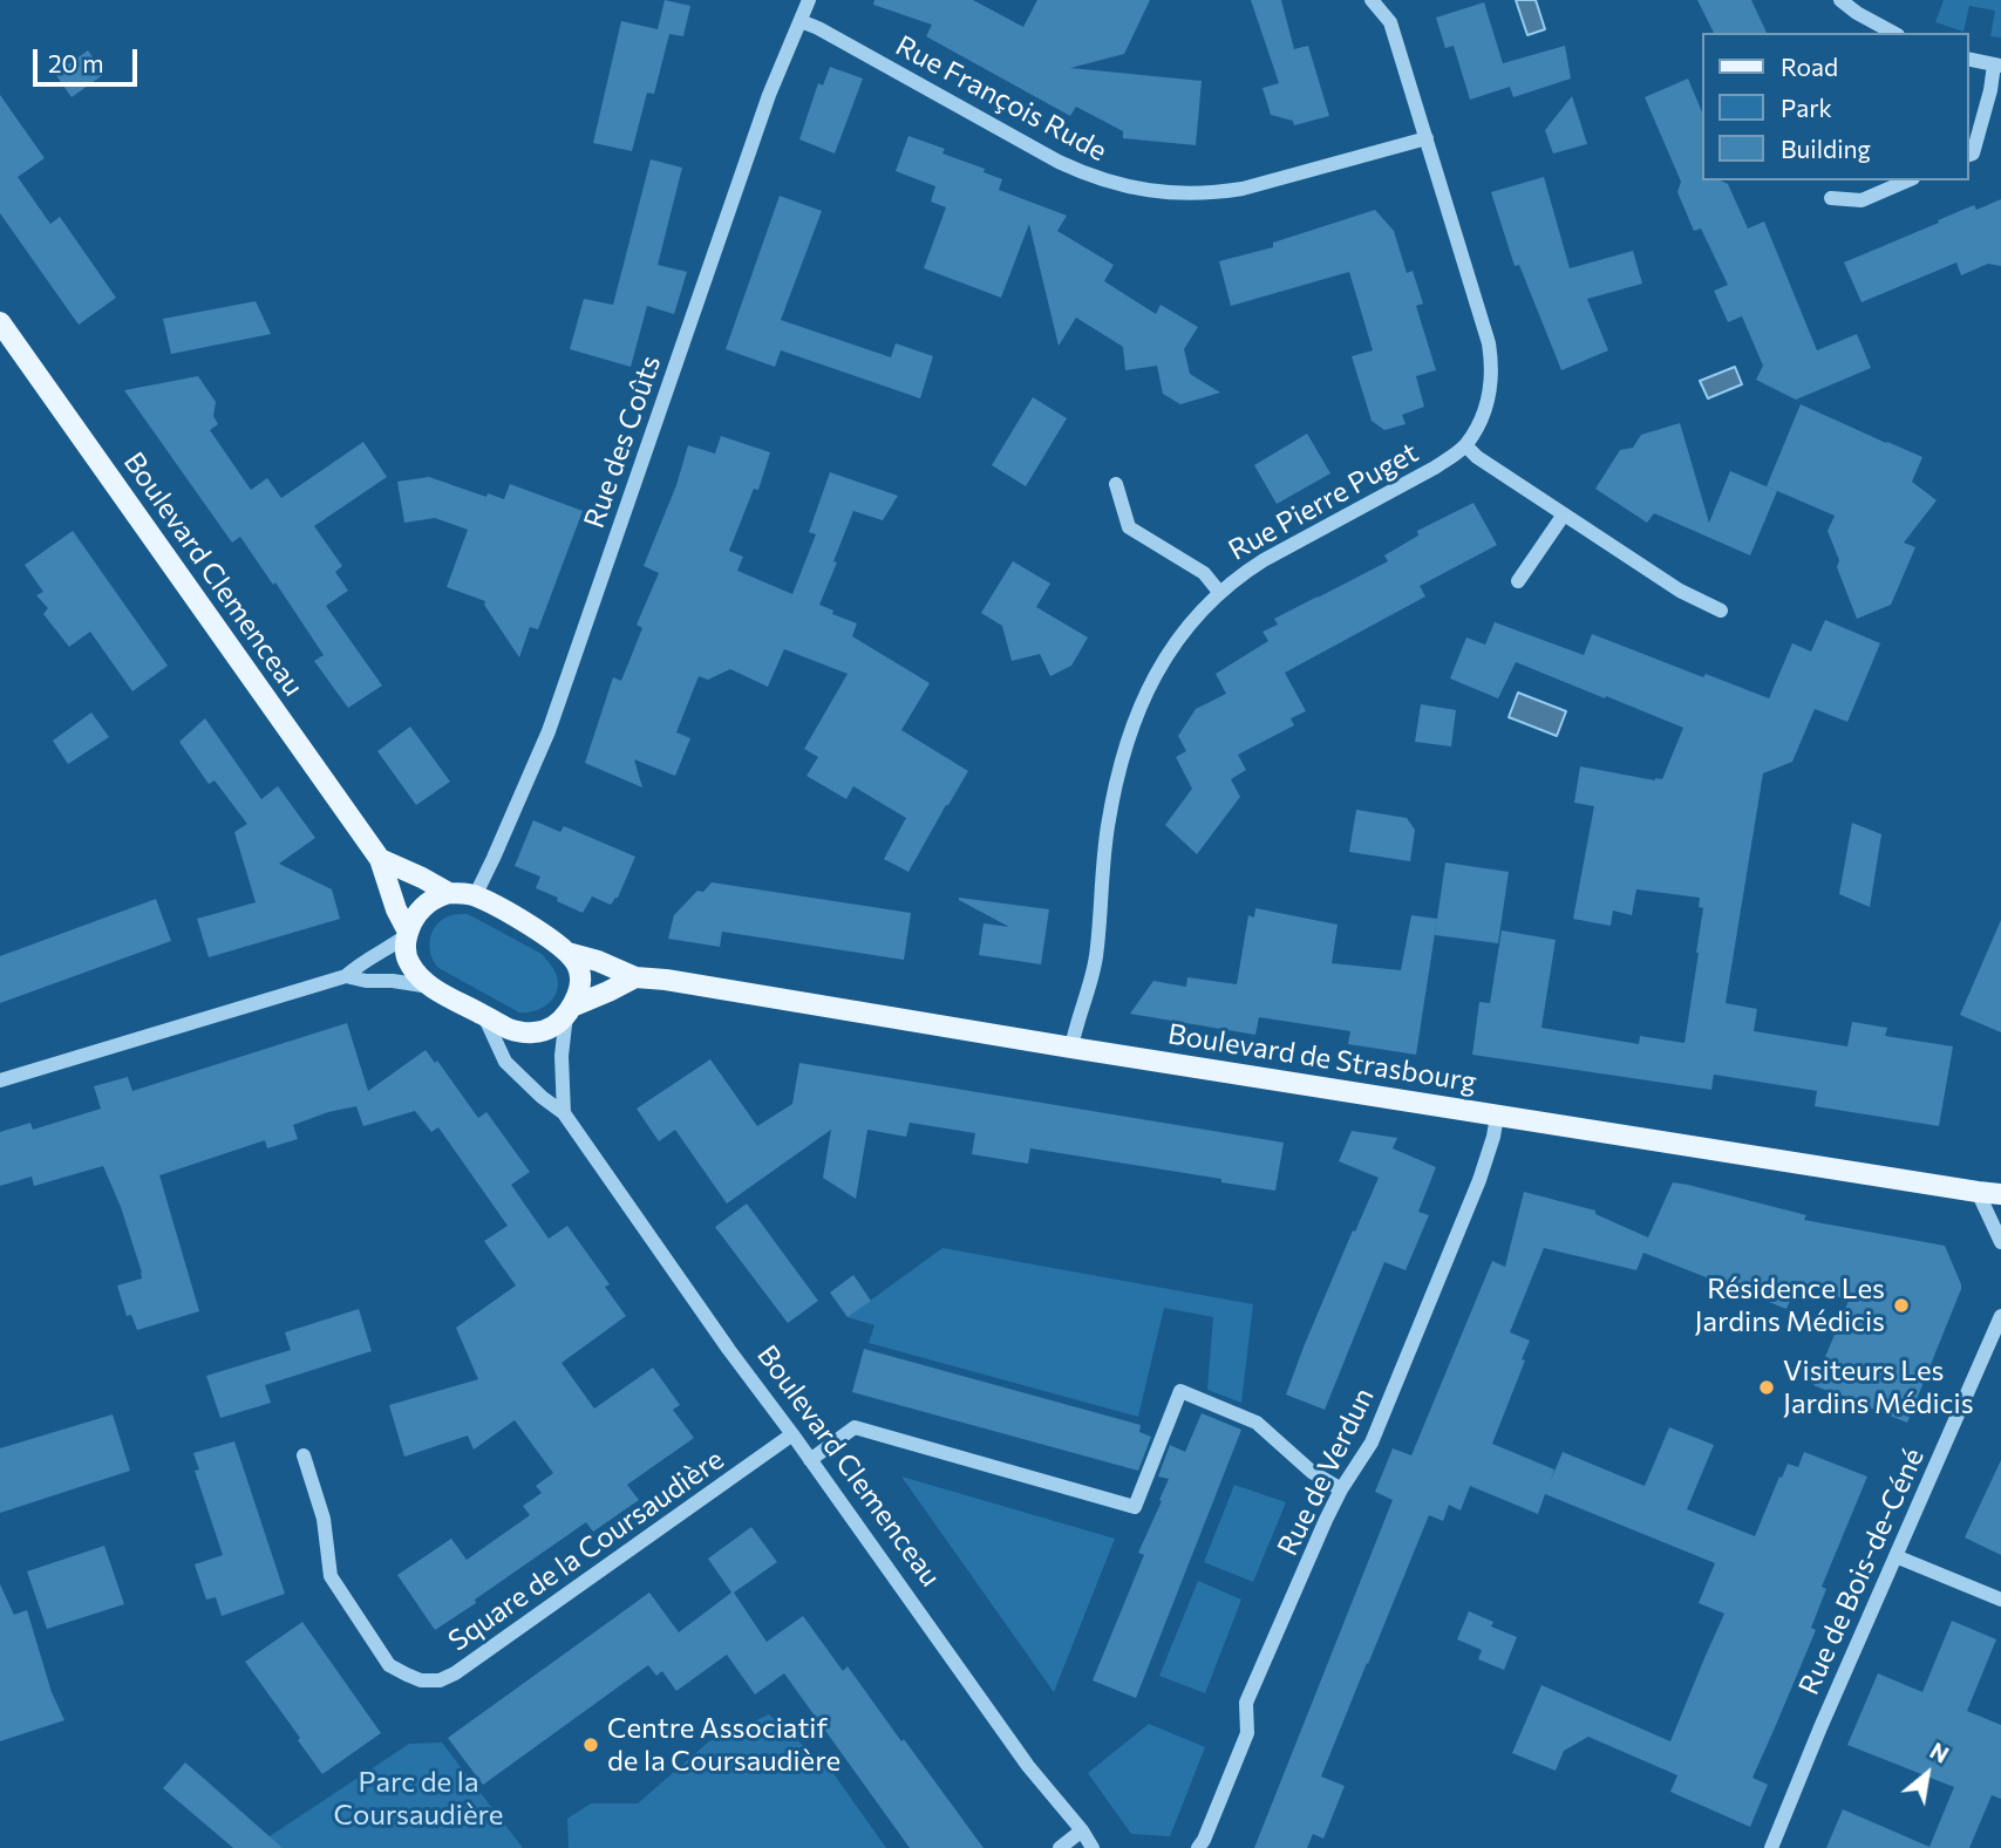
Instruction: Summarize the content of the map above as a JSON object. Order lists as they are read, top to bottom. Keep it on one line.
{"streets":{"main road":["Boulevard Clemenceau","Boulevard de Strasbourg"],"street":["Rue François Rude","Rue des Coûts","Rue Pierre Puget","Rue de Verdun","Square de la Coursaudière","Rue de Bois-de-Céné"]},"crossings":[["Rue François Rude","Rue des Coûts"],["Rue François Rude","Rue Pierre Puget"],["Rue des Coûts","Boulevard Clemenceau"],["Rue des Coûts","Boulevard de Strasbourg"],["Rue Pierre Puget","Boulevard de Strasbourg"],["Boulevard Clemenceau","Boulevard de Strasbourg"],["Boulevard Clemenceau","Square de la Coursaudière"],["Boulevard de Strasbourg","Rue de Verdun"]],"parks":["Parc de la Coursaudière"],"places":["Résidence Les Jardins Médicis","Visiteurs Les Jardins Médicis","Centre Associatif de la Coursaudière"],"legend":["Road","Park","Building"],"scale_bar":"20 m","north":"top right"}
